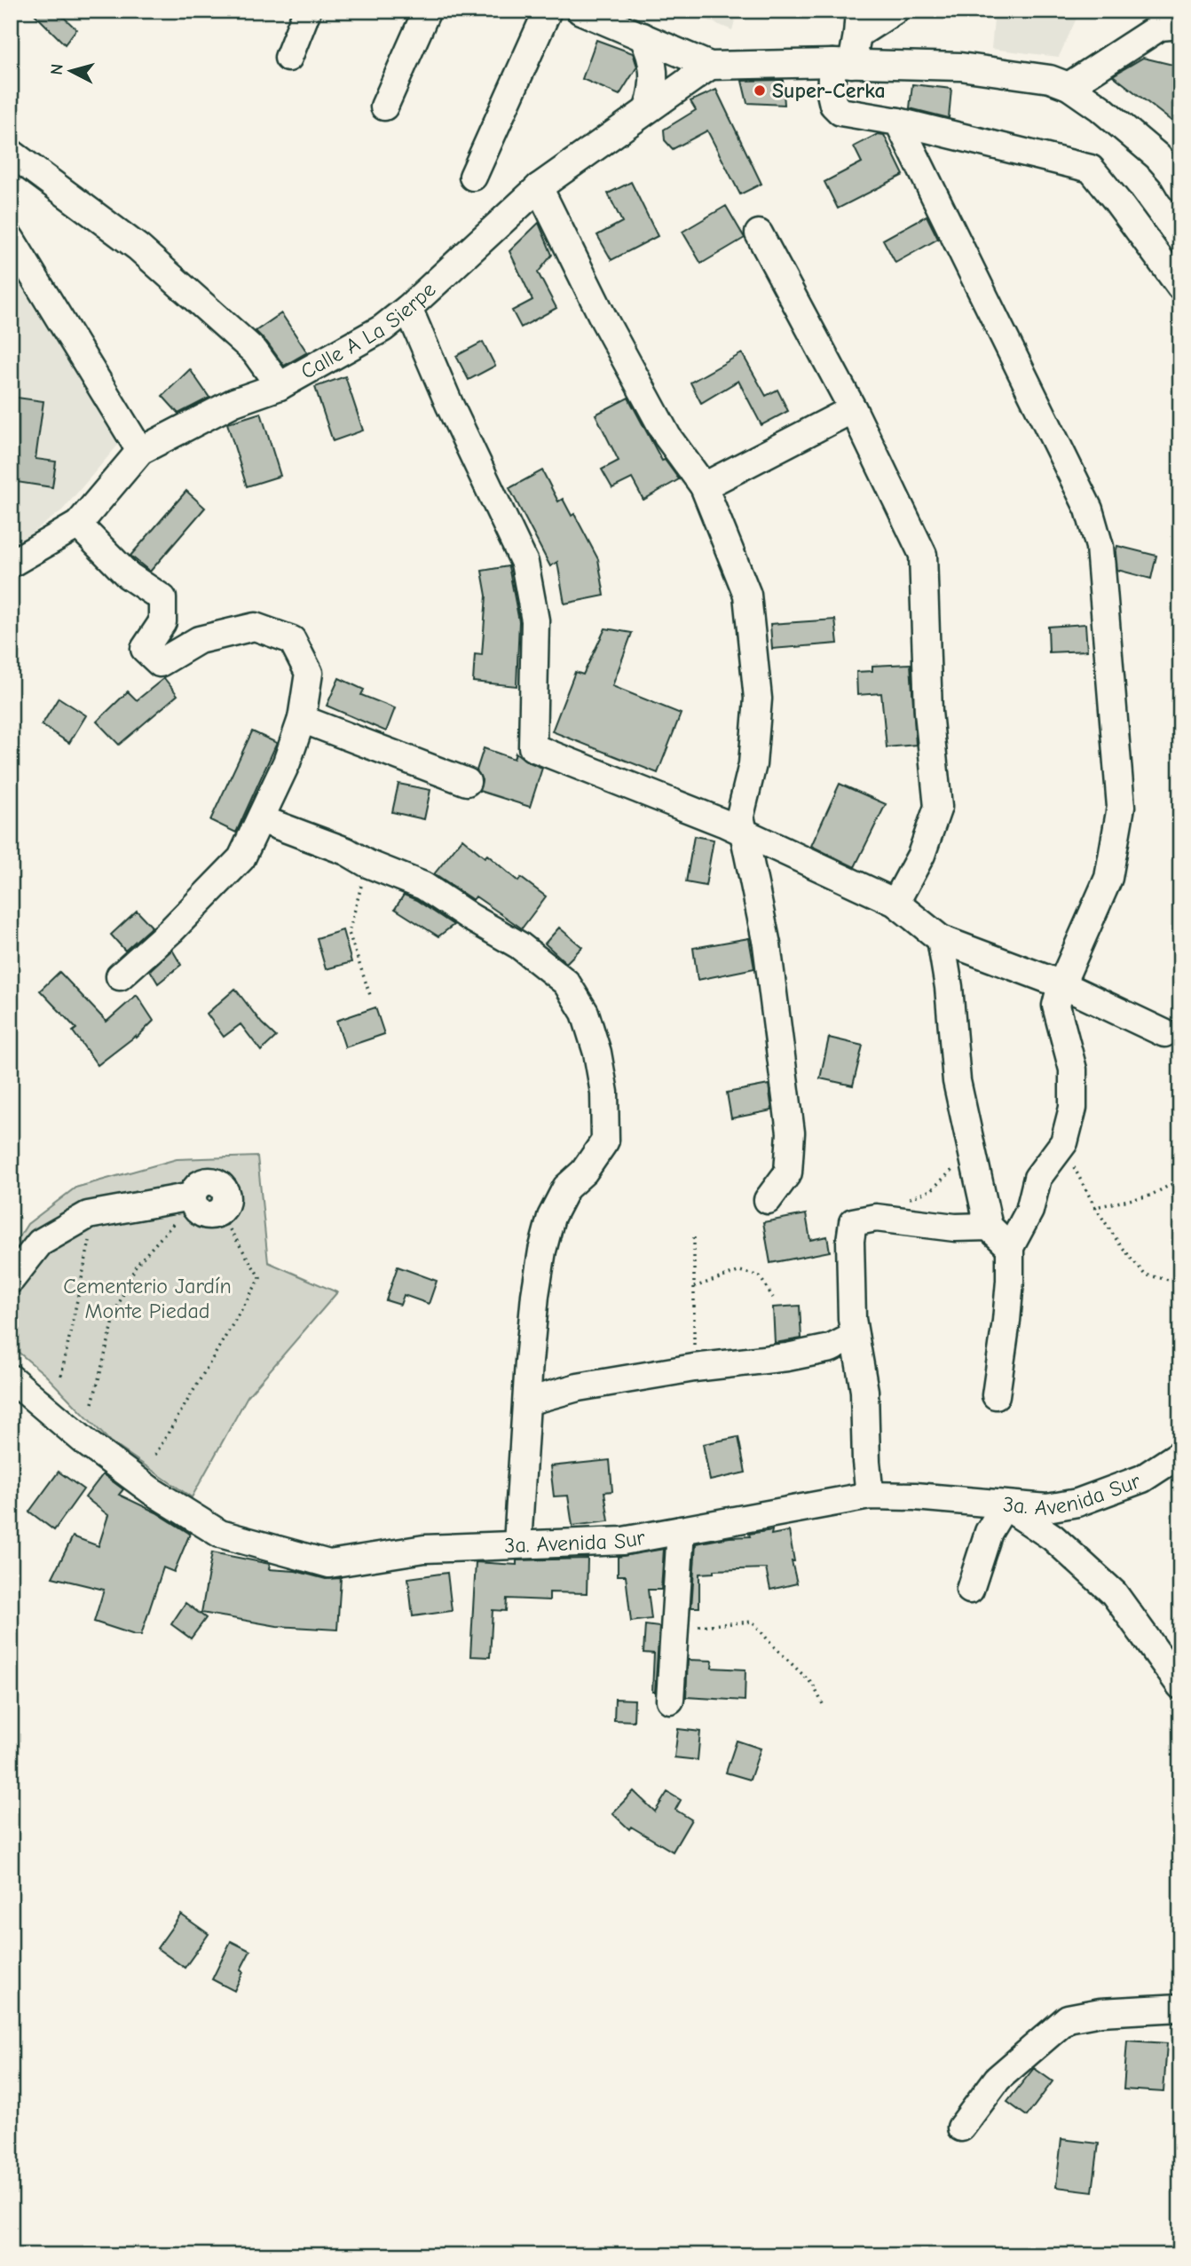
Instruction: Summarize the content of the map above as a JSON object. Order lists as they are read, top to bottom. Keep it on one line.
{"streets":{"street":["Calle A La Sierpe","3a. Avenida Sur"]},"parks":["Cementerio Jardín Monte Piedad"],"places":["Super-Cerka"],"north":"left"}
